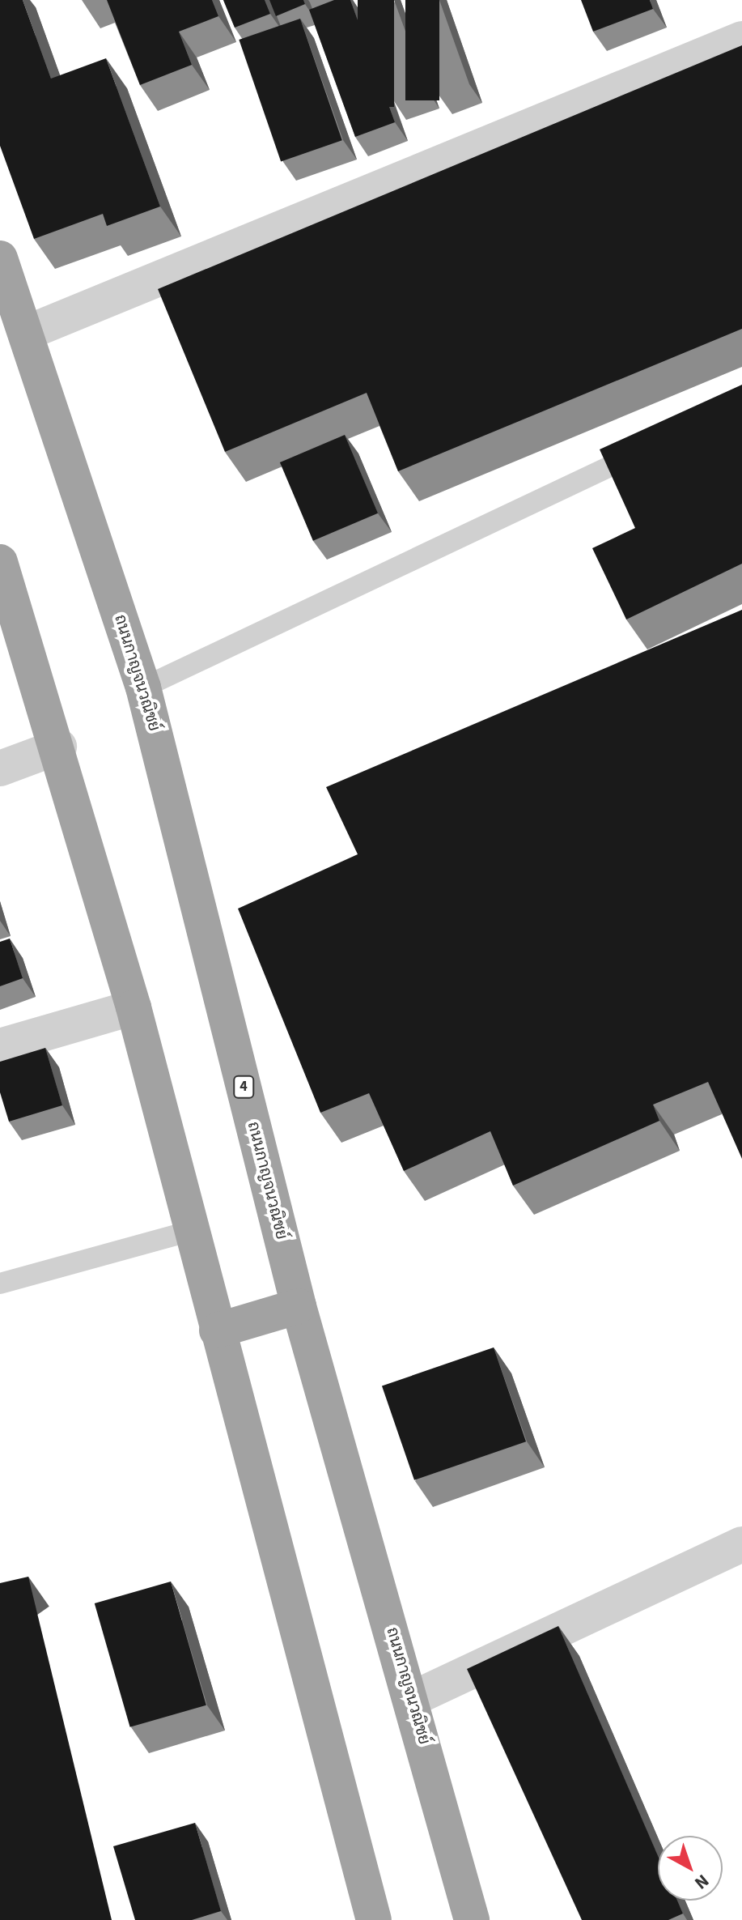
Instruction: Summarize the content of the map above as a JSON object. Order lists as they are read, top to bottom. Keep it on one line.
{"streets":{"highway":["ถนนกาญจนวณิชย์","4"]},"north":"bottom right"}
